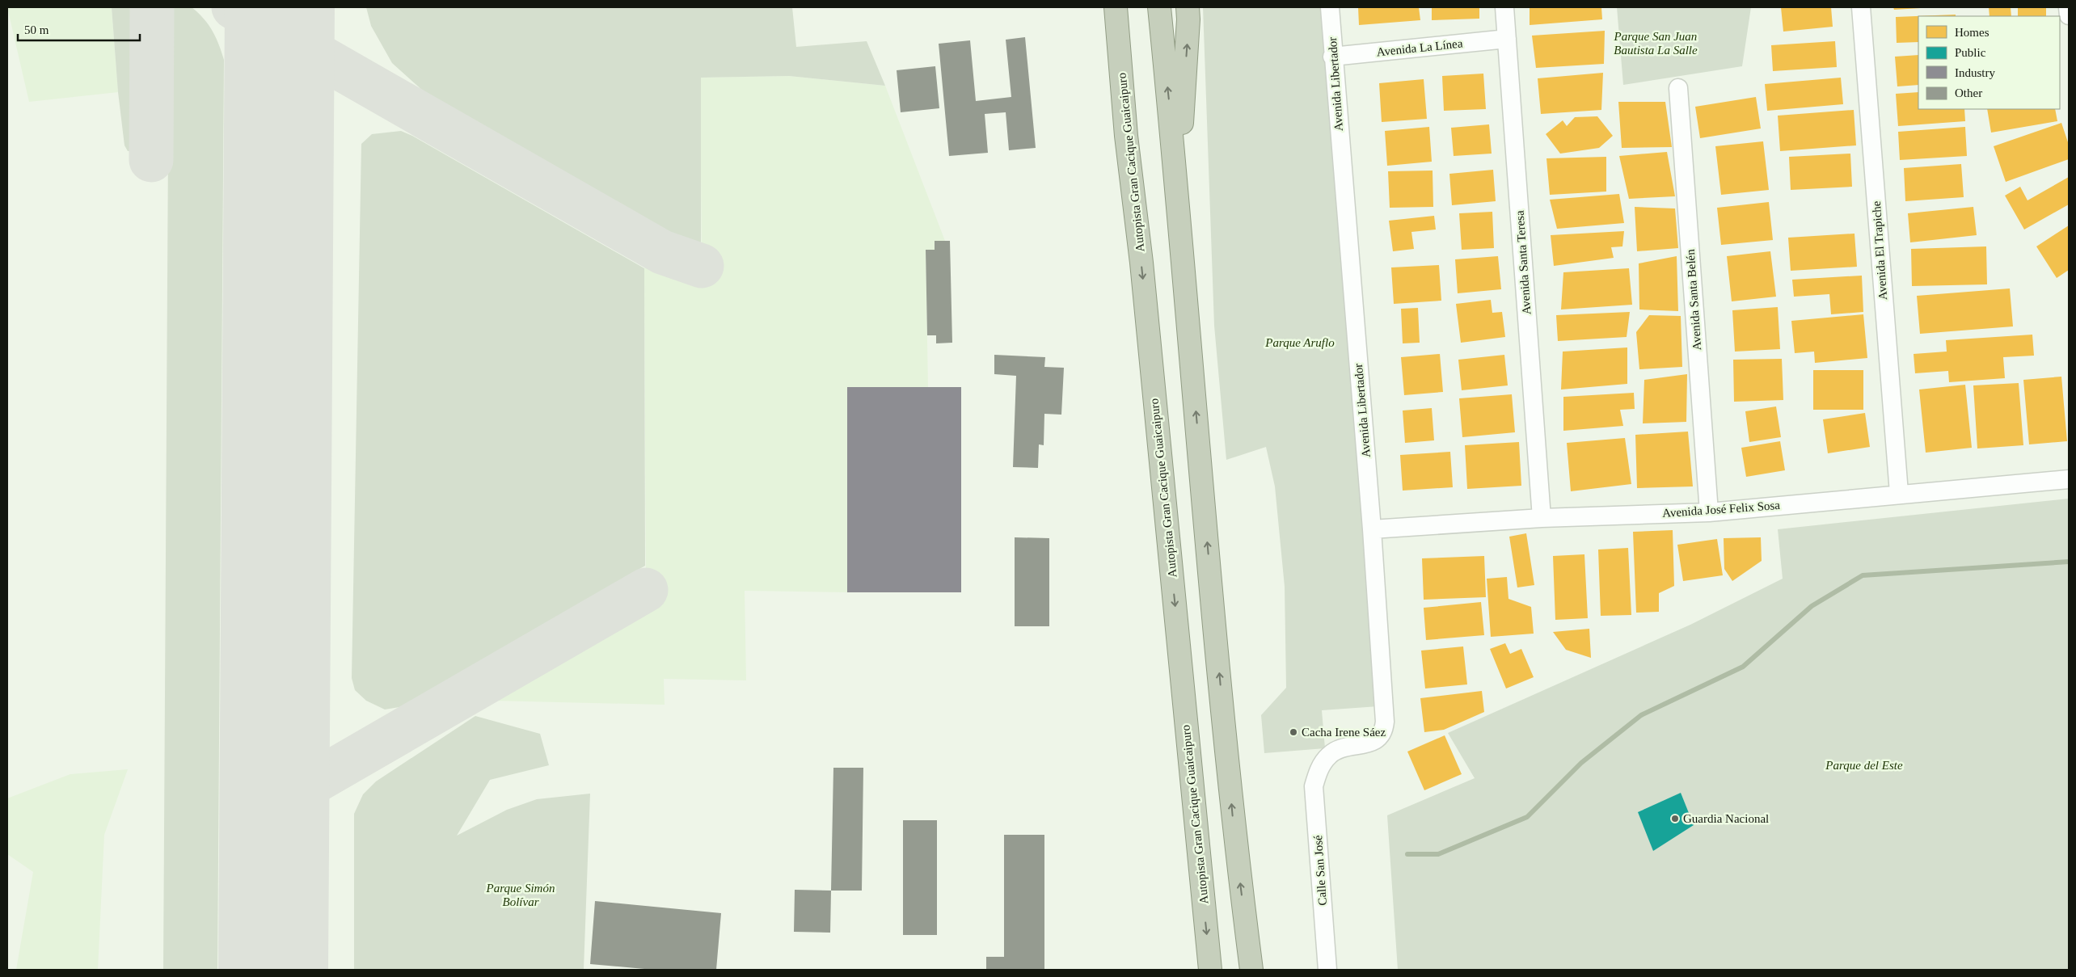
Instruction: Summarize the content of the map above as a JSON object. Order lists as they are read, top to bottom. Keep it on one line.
{"streets":{"highway":["Autopista Gran Cacique Guaicaipuro"],"street":["Avenida La Línea","Avenida Libertador","Avenida El Trapiche","Avenida Santa Teresa","Avenida Santa Belén","Avenida José Felix Sosa","Calle San José"]},"crossings":[["Avenida La Línea","Avenida Libertador"],["Avenida La Línea","Avenida Santa Teresa"],["Avenida Libertador","Avenida José Felix Sosa"],["Avenida Libertador","Calle San José"],["Avenida El Trapiche","Avenida José Felix Sosa"],["Avenida Santa Teresa","Avenida José Felix Sosa"],["Avenida Santa Belén","Avenida José Felix Sosa"]],"parks":["Parque San Juan Bautista La Salle","Parque Aruflo","Parque del Este","Parque Simón Bolívar"],"places":["Cacha Irene Sáez","Guardia Nacional"],"legend":["Homes","Public","Industry","Other"],"scale_bar":"50 m"}
